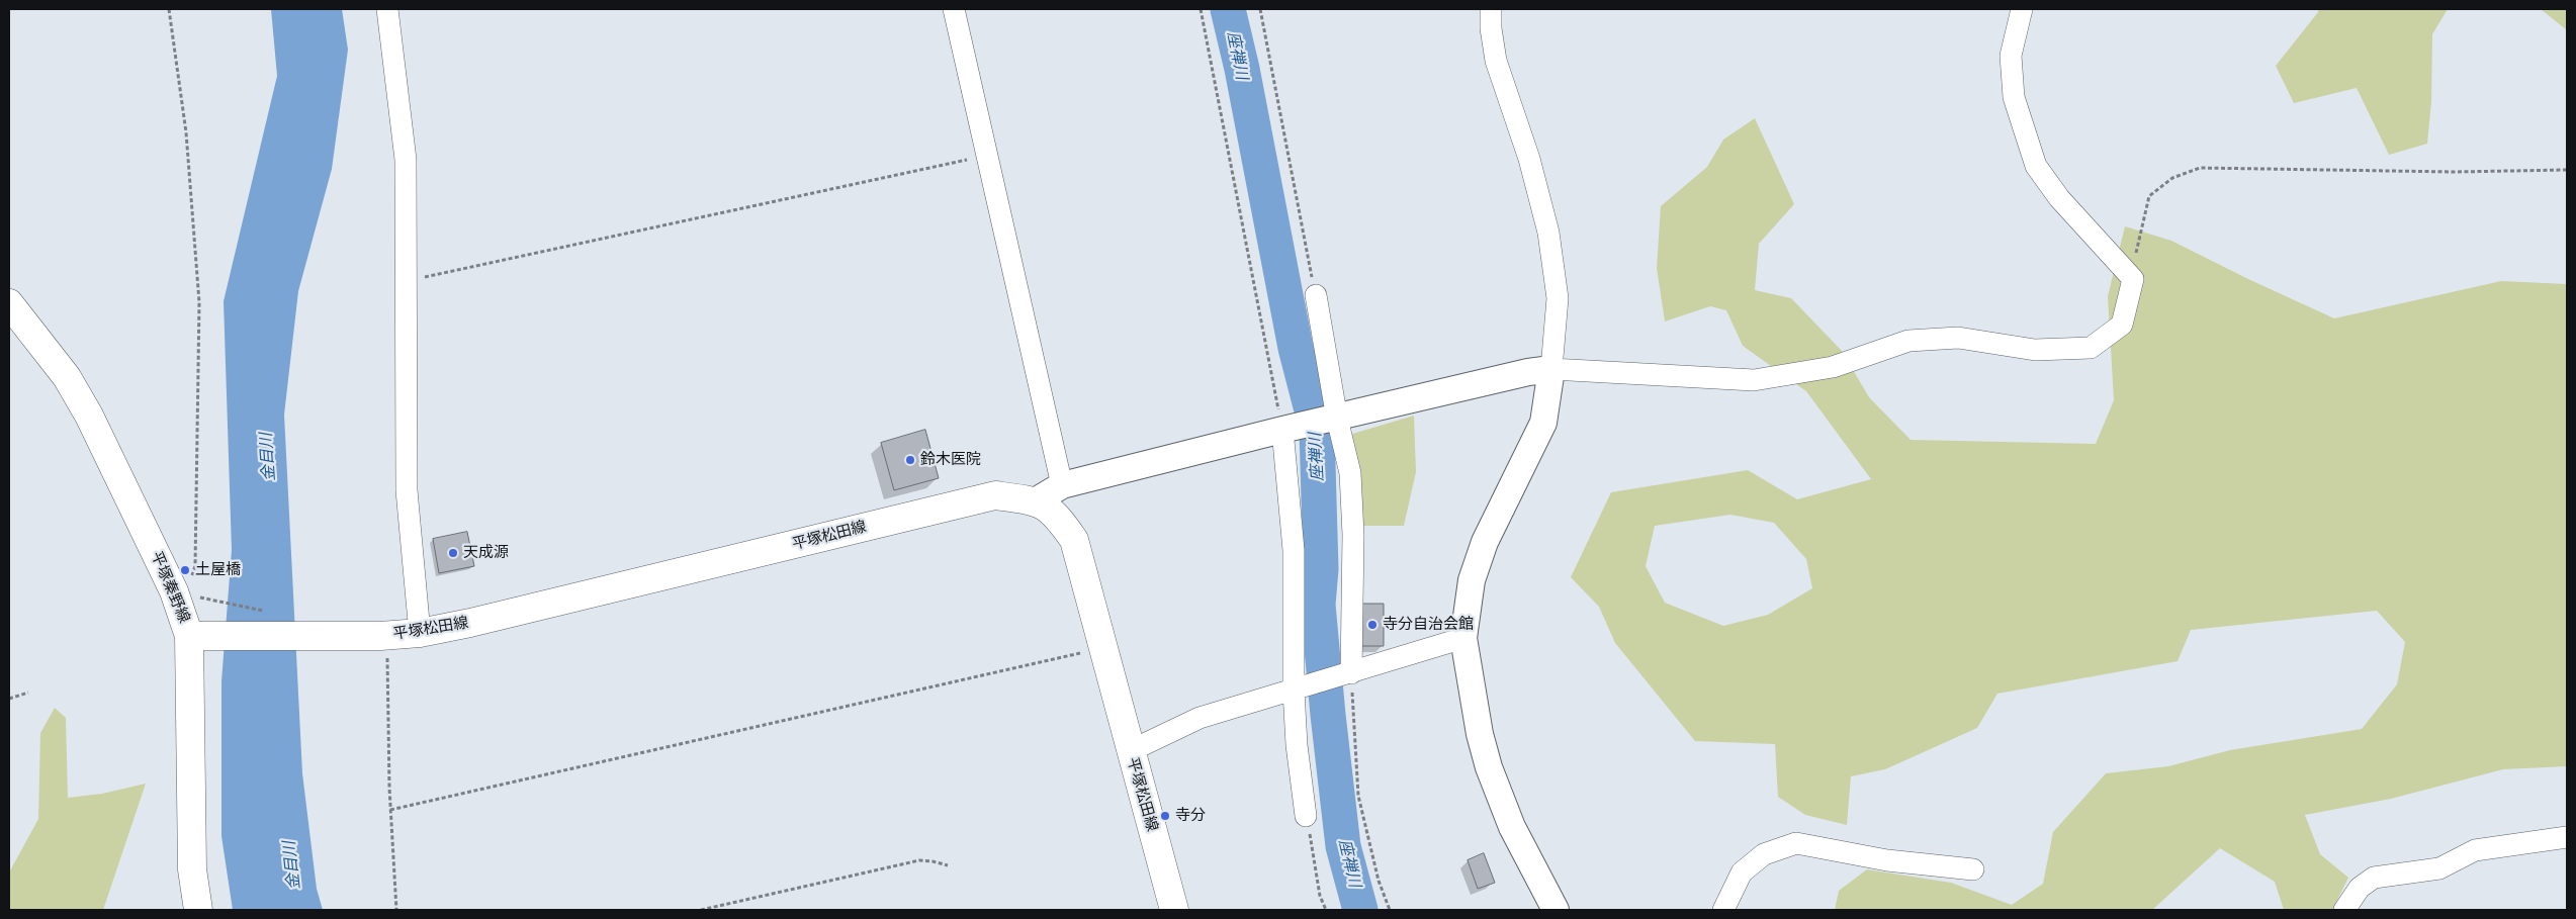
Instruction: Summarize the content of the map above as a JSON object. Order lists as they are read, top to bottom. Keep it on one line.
{"streets":{"main road":["平塚松田線","平塚秦野線"]},"crossings":[["平塚松田線","平塚秦野線"]],"water":["座禅川","金目川"],"places":["鈴木医院","天成源","土屋橋","寺分自治会館","寺分"]}
